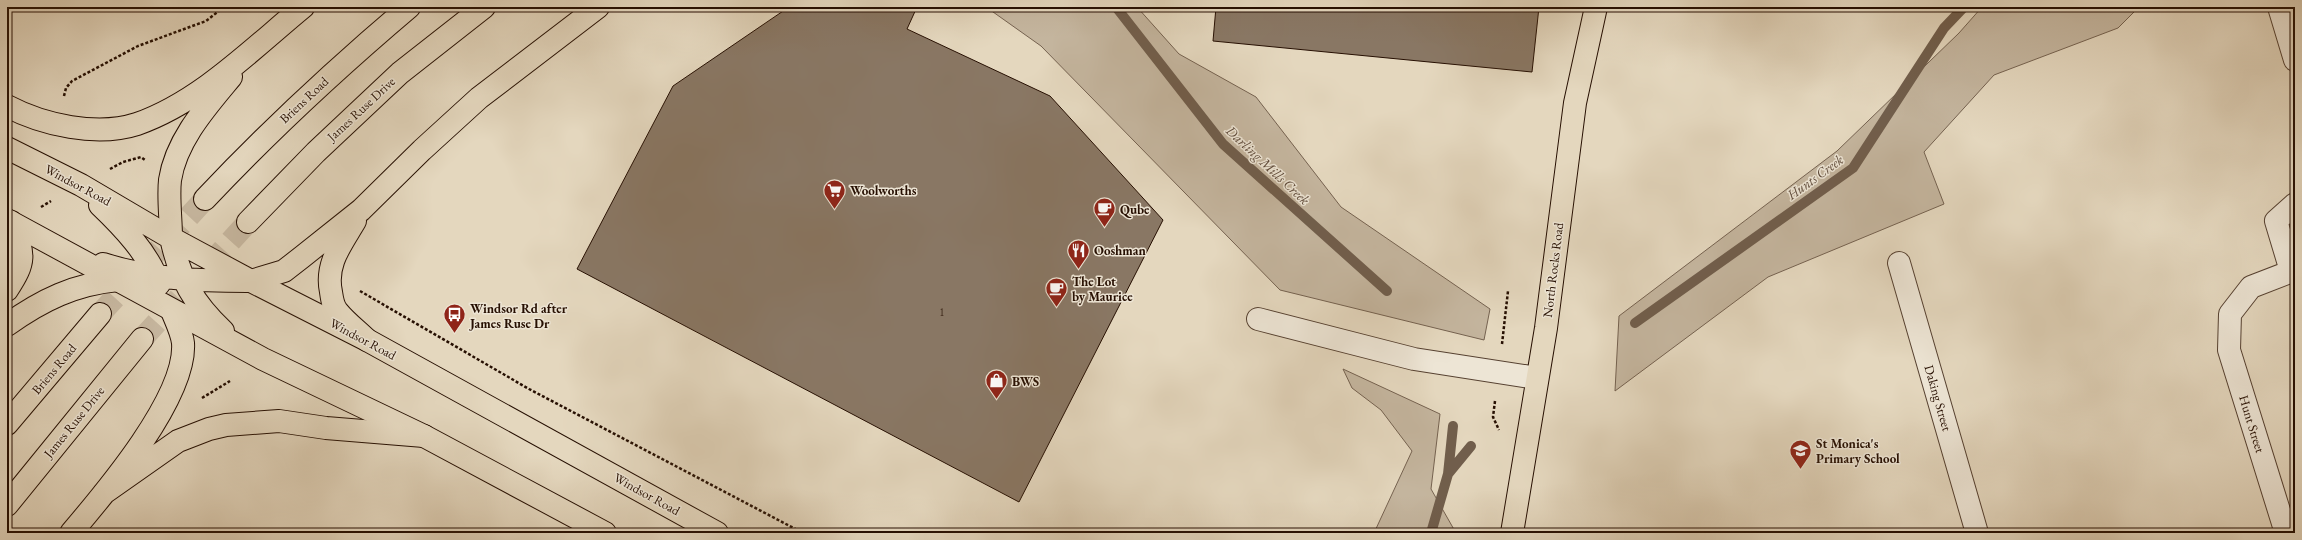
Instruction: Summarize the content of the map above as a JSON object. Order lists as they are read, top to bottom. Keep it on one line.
{"streets":{"main road":["Briens Road","James Ruse Drive","Windsor Road","North Rocks Road"],"street":["Daking Street","Hunt Street"]},"water":["Darling Mills Creek","Hunts Creek"],"places":{"supermarket":["Woolworths"],"cafe":["Qube","The Lot by Maurice"],"restaurant":["Ooshman"],"bus stop":["Windsor Rd after James Ruse Dr"],"shop":["BWS"],"school or university":["St Monica's Primary School"]},"house_numbers":["1"]}
